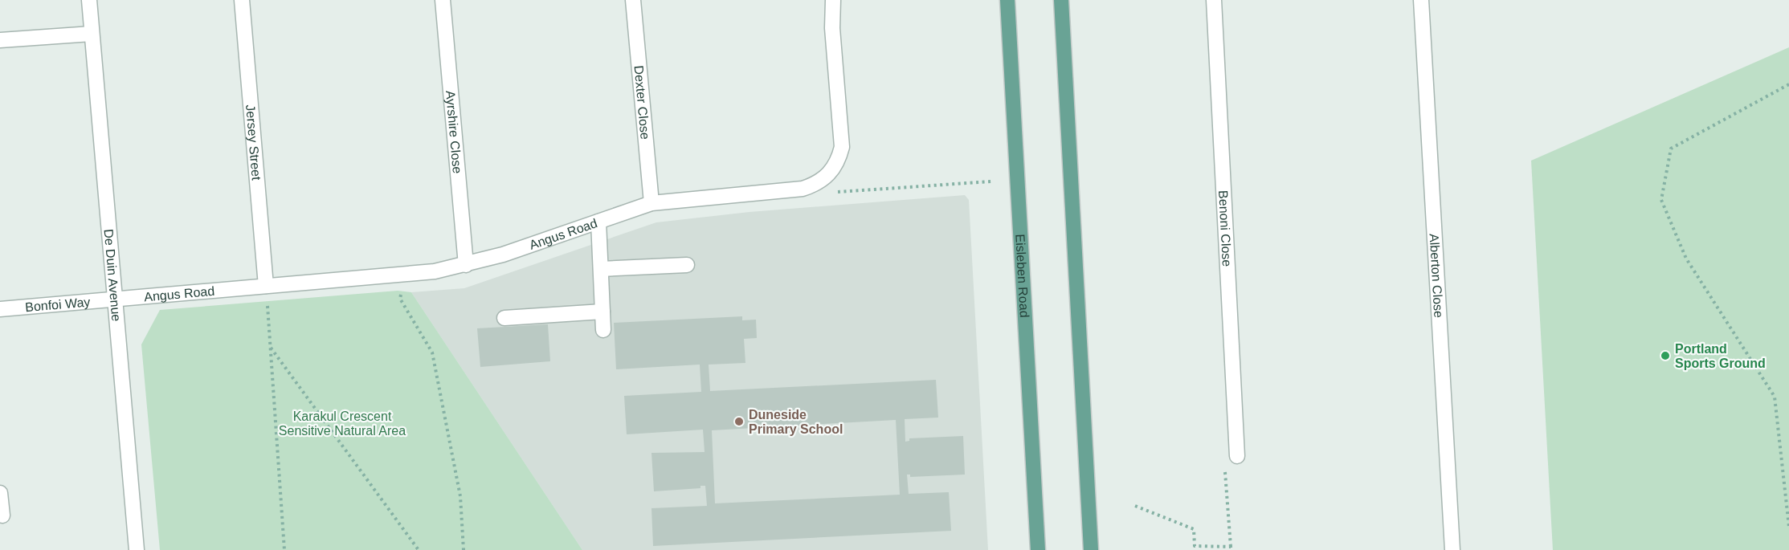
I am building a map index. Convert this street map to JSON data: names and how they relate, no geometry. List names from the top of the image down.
{
  "streets": {
    "main road": ["Eisleben Road"],
    "street": [
      "Dexter Close",
      "Ayrshire Close",
      "Jersey Street",
      "Benoni Close",
      "Angus Road",
      "Alberton Close",
      "De Duin Avenue",
      "Bonfoi Way"
    ]
  },
  "crossings": [
    ["Dexter Close", "Angus Road"],
    ["Ayrshire Close", "Angus Road"],
    ["Jersey Street", "Angus Road"],
    ["Angus Road", "De Duin Avenue"],
    ["Angus Road", "Bonfoi Way"],
    ["De Duin Avenue", "Bonfoi Way"]
  ],
  "parks": ["Karakul Crescent Sensitive Natural Area"],
  "places": ["Portland Sports Ground", "Duneside Primary School"]
}
